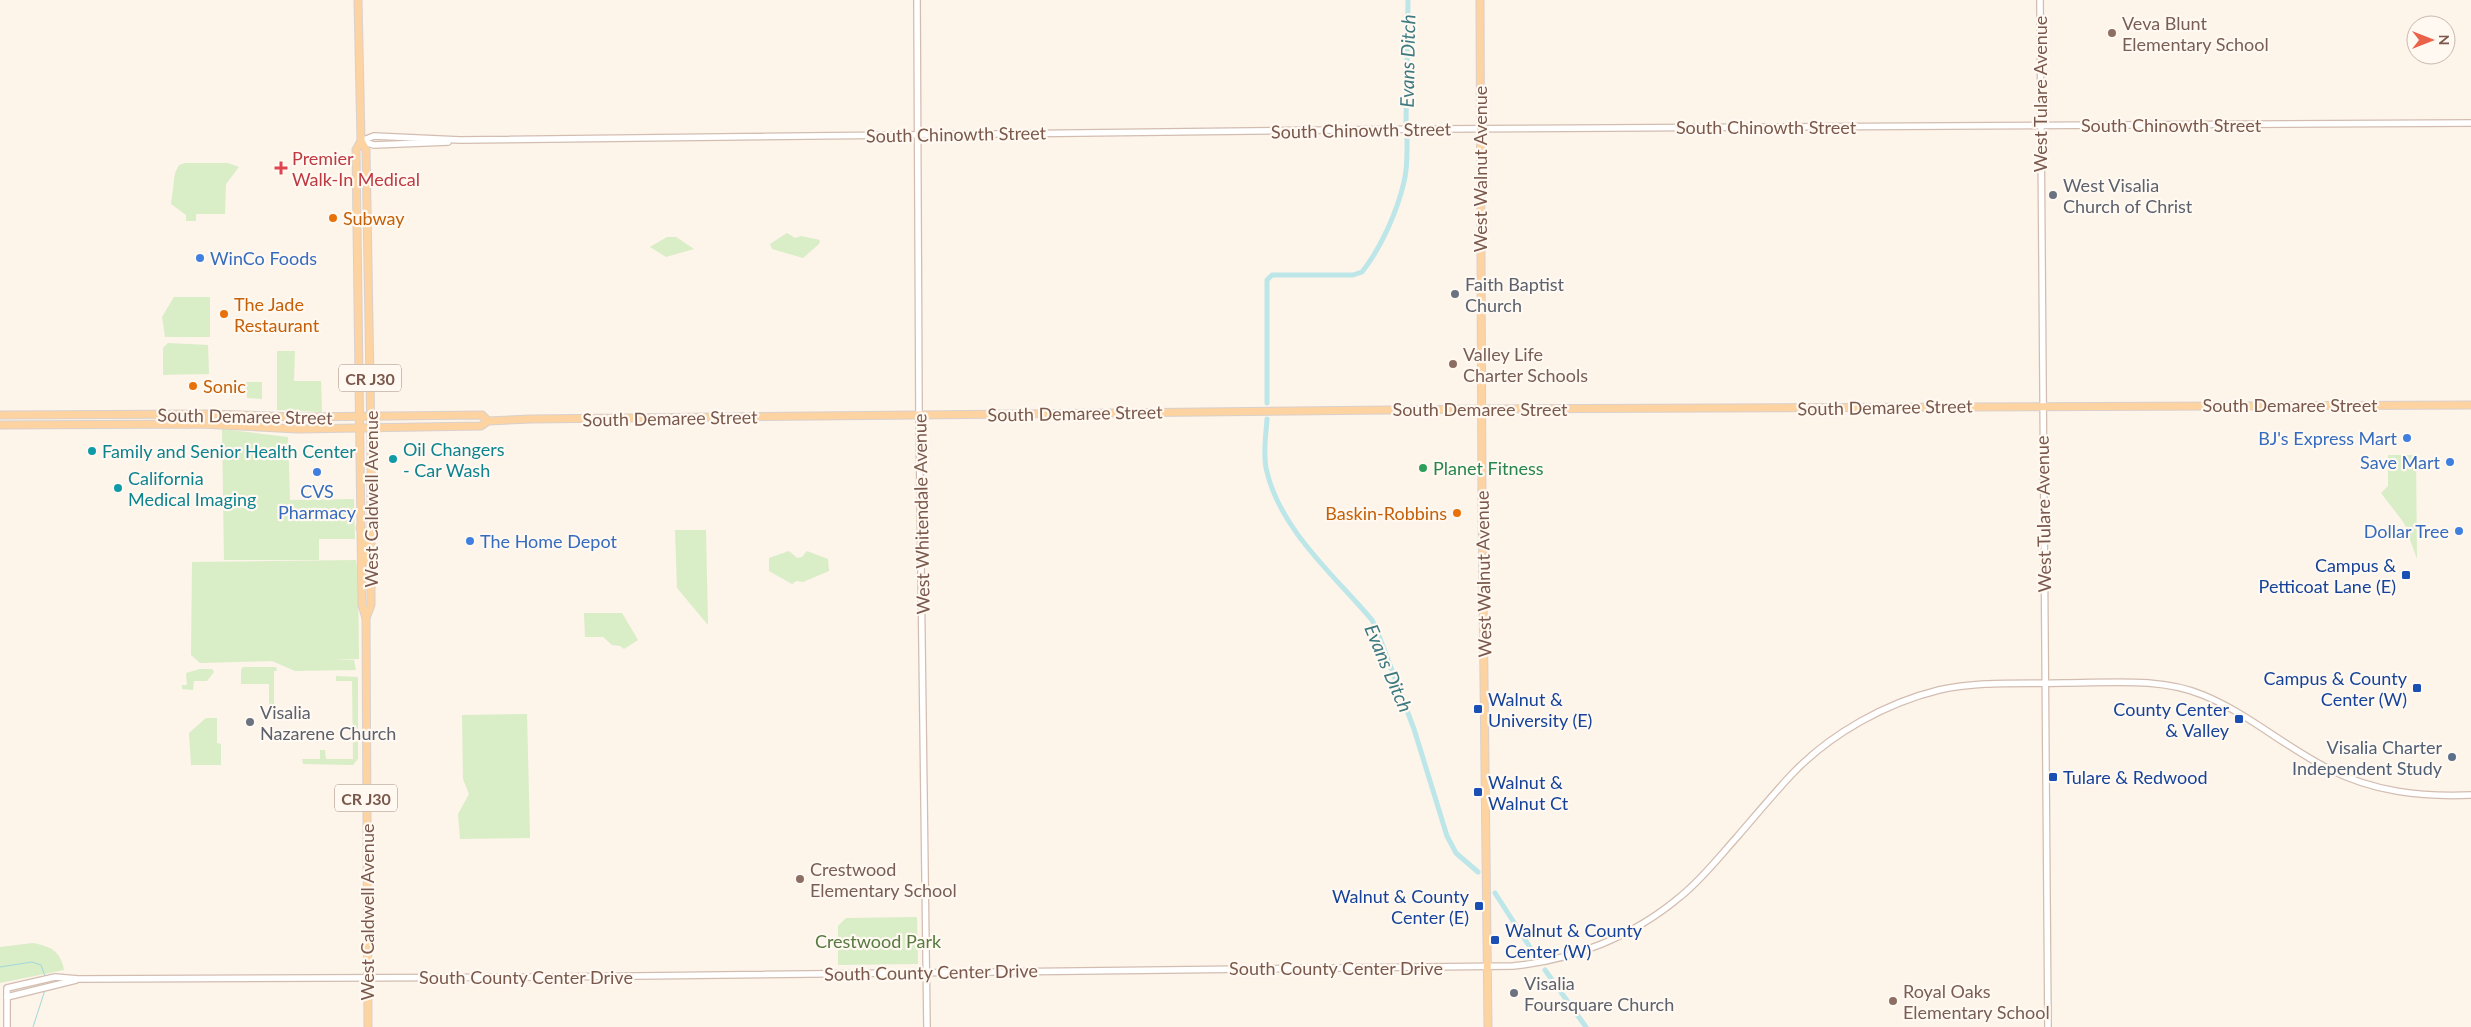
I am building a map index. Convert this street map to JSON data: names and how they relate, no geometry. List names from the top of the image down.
{
  "streets": {
    "main road": [
      "West Walnut Avenue",
      "CR J30",
      "South Demaree Street",
      "West Caldwell Avenue"
    ],
    "street": [
      "West Tulare Avenue",
      "South Chinowth Street",
      "West Whitendale Avenue",
      "South County Center Drive"
    ]
  },
  "crossings": [
    ["West Tulare Avenue", "South Chinowth Street"],
    ["West Tulare Avenue", "South Demaree Street"],
    ["West Tulare Avenue", "South County Center Drive"],
    ["South Chinowth Street", "West Walnut Avenue"],
    ["South Chinowth Street", "West Caldwell Avenue"],
    ["South Chinowth Street", "West Whitendale Avenue"],
    ["West Walnut Avenue", "South Demaree Street"],
    ["West Walnut Avenue", "South County Center Drive"],
    ["South Demaree Street", "West Caldwell Avenue"],
    ["South Demaree Street", "West Whitendale Avenue"],
    ["West Caldwell Avenue", "South County Center Drive"],
    ["West Whitendale Avenue", "South County Center Drive"]
  ],
  "water": ["Evans Ditch"],
  "parks": ["Crestwood Park"],
  "places": {
    "other": [
      "Veva Blunt Elementary School",
      "West Visalia Church of Christ",
      "Subway",
      "WinCo Foods",
      "Faith Baptist Church",
      "The Jade Restaurant",
      "Valley Life Charter Schools",
      "Sonic",
      "BJ's Express Mart",
      "Family and Senior Health Center",
      "Oil Changers - Car Wash",
      "Save Mart",
      "Planet Fitness",
      "CVS Pharmacy",
      "California Medical Imaging",
      "Baskin-Robbins",
      "Dollar Tree",
      "The Home Depot",
      "Visalia Nazarene Church",
      "Visalia Charter Independent Study",
      "Crestwood Elementary School",
      "Visalia Foursquare Church",
      "Royal Oaks Elementary School"
    ],
    "health": ["Premier Walk-In Medical"],
    "transit": [
      "Campus & Petticoat Lane (E)",
      "Campus & County Center (W)",
      "Walnut & University (E)",
      "County Center & Valley",
      "Tulare & Redwood",
      "Walnut & Walnut Ct",
      "Walnut & County Center (E)",
      "Walnut & County Center (W)"
    ]
  },
  "north": "right"
}
